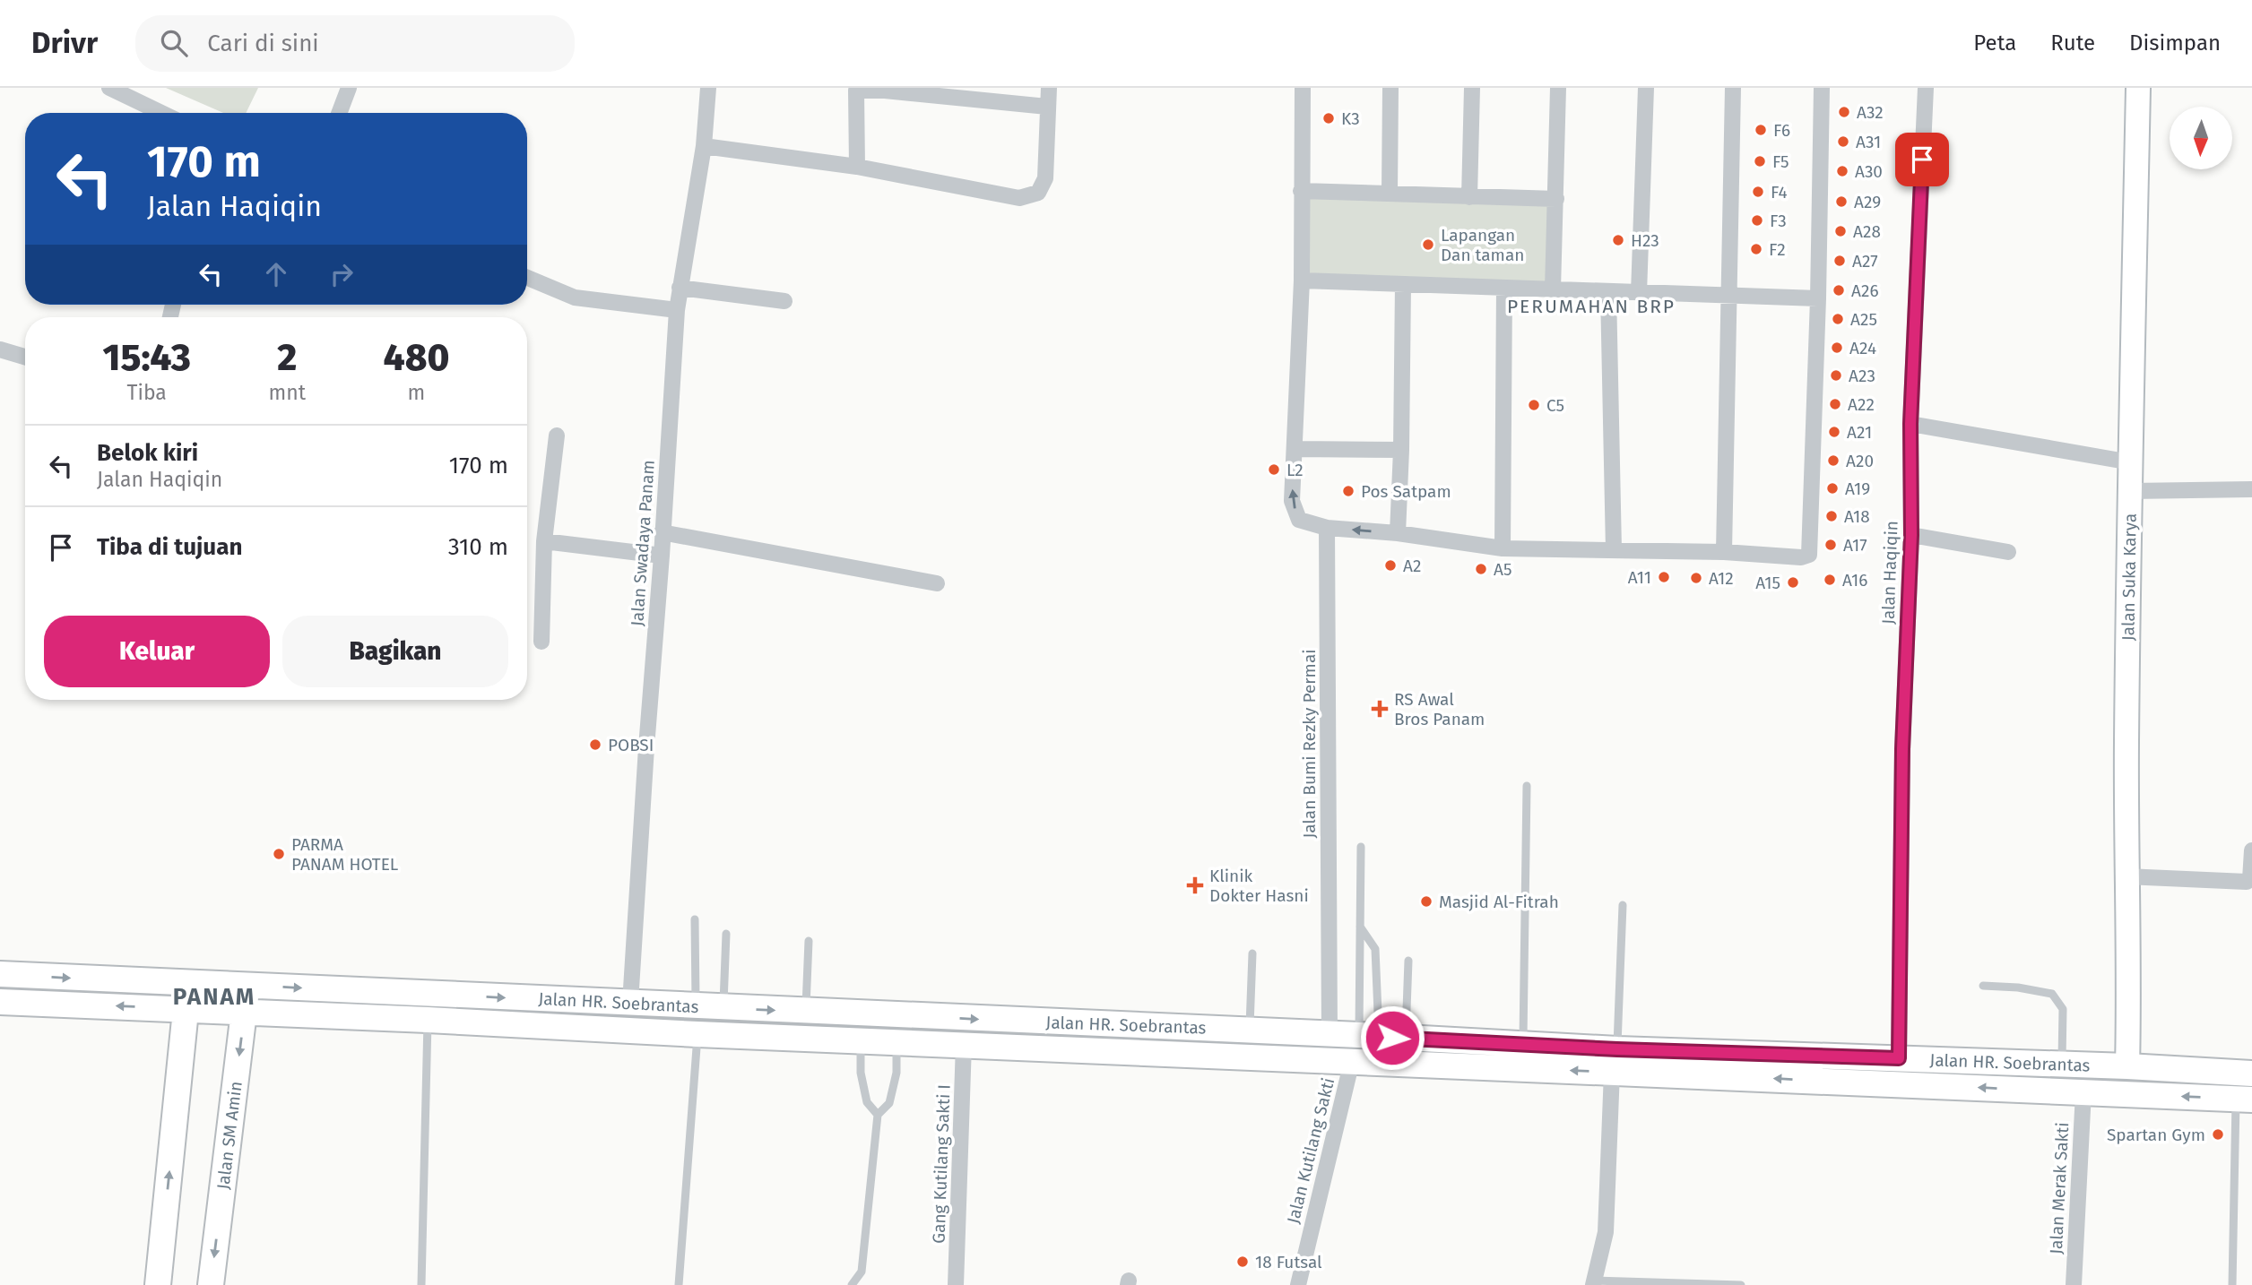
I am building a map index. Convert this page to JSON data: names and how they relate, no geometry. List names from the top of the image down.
{
  "streets": {
    "main road": ["Jalan Suka Karya", "Jalan HR. Soebrantas", "Jalan SM Amin"],
    "street": [
      "Jalan Swadaya Panam",
      "Jalan Haqiqin",
      "Jalan Bumi Rezky Permai",
      "Jalan Kutilang Sakti",
      "Gang Kutilang Sakti I",
      "Jalan Merak Sakti"
    ]
  },
  "crossings": [
    ["Jalan Swadaya Panam", "Jalan HR. Soebrantas"],
    ["Jalan Haqiqin", "Jalan HR. Soebrantas"],
    ["Jalan Suka Karya", "Jalan HR. Soebrantas"],
    ["Jalan Bumi Rezky Permai", "Jalan HR. Soebrantas"],
    ["Jalan HR. Soebrantas", "Jalan SM Amin"],
    ["Jalan HR. Soebrantas", "Jalan Kutilang Sakti"],
    ["Jalan HR. Soebrantas", "Gang Kutilang Sakti I"],
    ["Jalan HR. Soebrantas", "Jalan Merak Sakti"]
  ],
  "districts": ["PERUMAHAN BRP", "PANAM"],
  "places": {
    "other": [
      "A32",
      "K3",
      "F6",
      "A31",
      "F5",
      "A30",
      "F4",
      "A29",
      "F3",
      "A28",
      "H23",
      "Lapangan Dan taman",
      "F2",
      "A27",
      "A26",
      "A25",
      "A24",
      "A23",
      "A22",
      "C5",
      "A21",
      "A20",
      "L2",
      "A19",
      "Pos Satpam",
      "A18",
      "A17",
      "A2",
      "A5",
      "A11",
      "A12",
      "A16",
      "A15",
      "POBSI",
      "PARMA PANAM HOTEL",
      "Masjid Al-Fitrah",
      "Spartan Gym",
      "18 Futsal"
    ],
    "health": ["RS Awal Bros Panam", "Klinik Dokter Hasni"]
  },
  "north": "bottom",
  "page": {
    "header": "Drivr",
    "search": "Cari di sini",
    "nav": ["Peta", "Rute", "Disimpan"],
    "turn": ["170 m", "Jalan Haqiqin"],
    "eta": [
      "15:43",
      "Tiba",
      "2",
      "mnt",
      "480",
      "m"
    ],
    "list": [
      {
        "name": "Belok kiri",
        "note": "Jalan Haqiqin",
        "value": "170 m"
      },
      {
        "name": "Tiba di tujuan",
        "value": "310 m"
      }
    ],
    "buttons": ["Keluar", "Bagikan"]
  }
}
